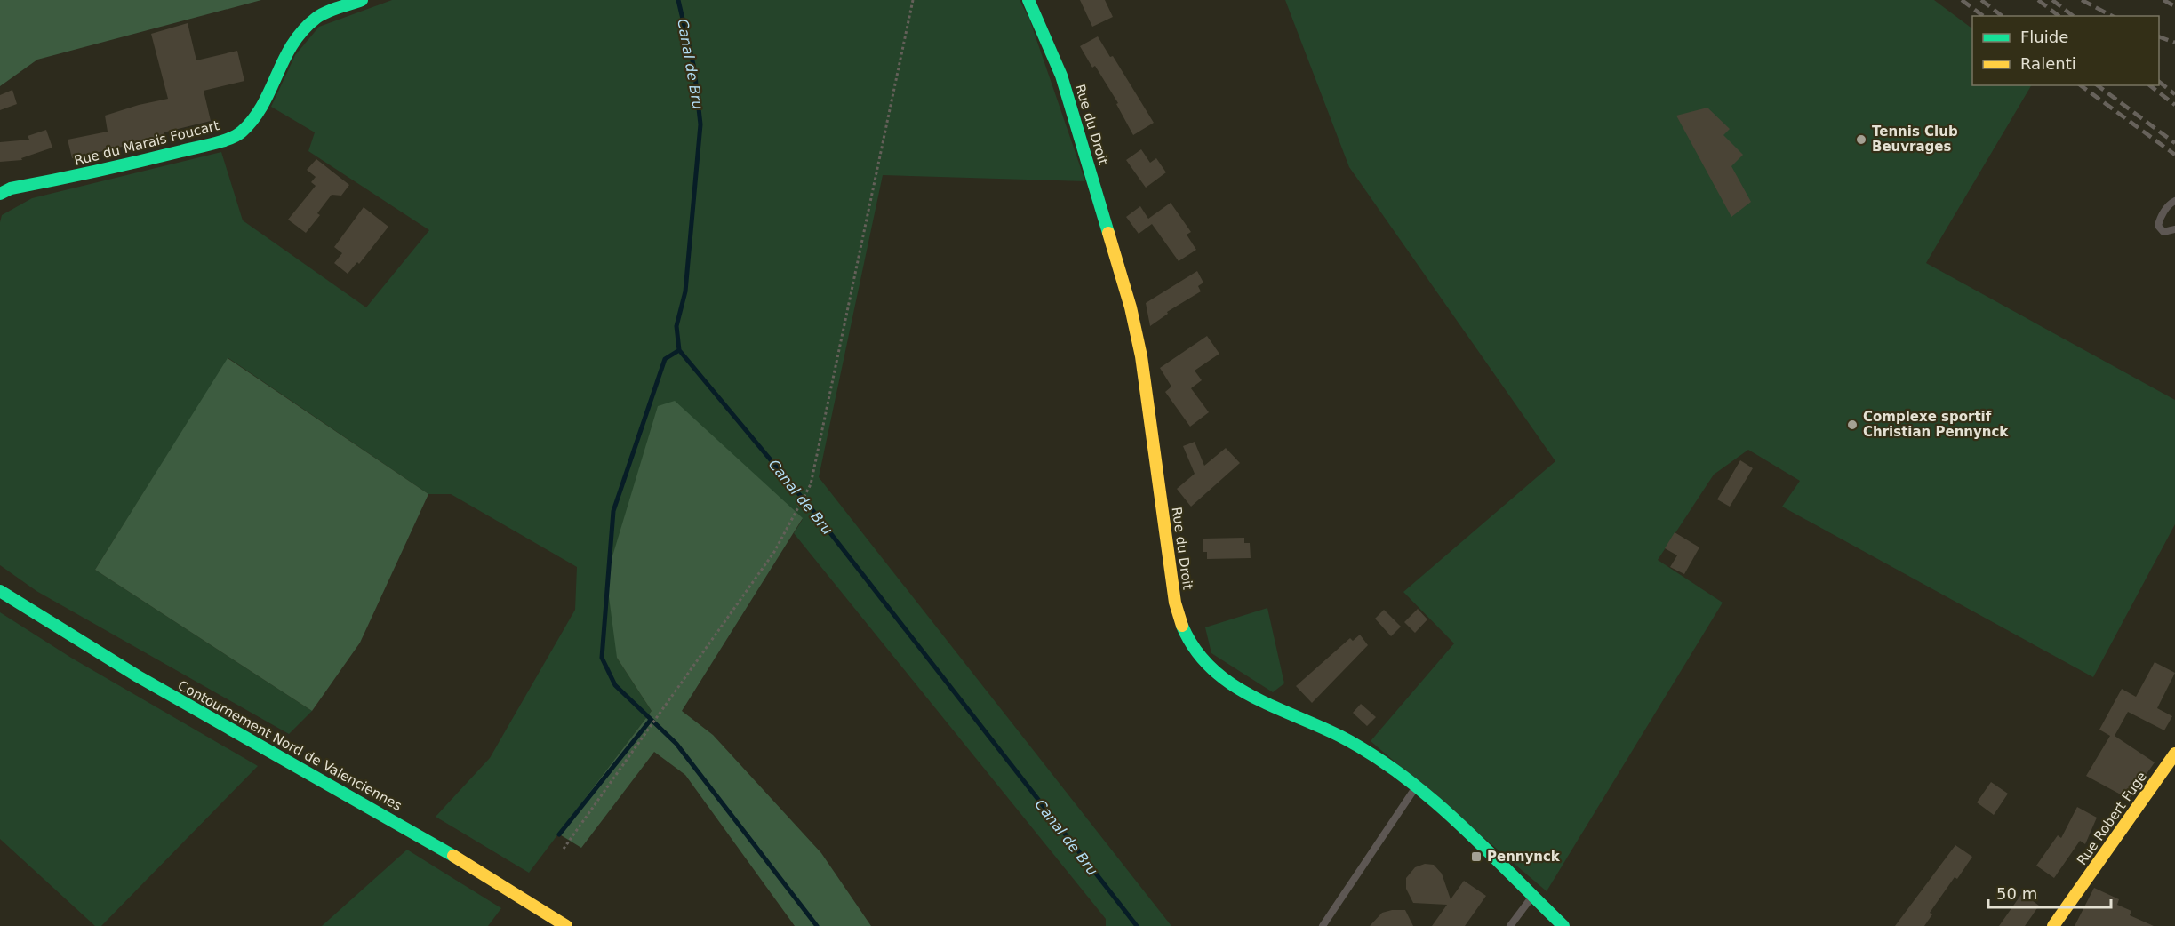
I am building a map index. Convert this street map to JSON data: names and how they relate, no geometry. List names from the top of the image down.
{
  "streets": {
    "street": [
      "Rue du Droit",
      "Rue du Marais Foucart",
      "Contournement Nord de Valenciennes",
      "Rue Robert Fuge"
    ]
  },
  "water": ["Canal de Bru"],
  "places": {
    "other": ["Tennis Club Beuvrages", "Complexe sportif Christian Pennynck"],
    "transit": ["Pennynck"]
  },
  "legend": ["Fluide", "Ralenti"],
  "scale_bar": "50 m"
}
